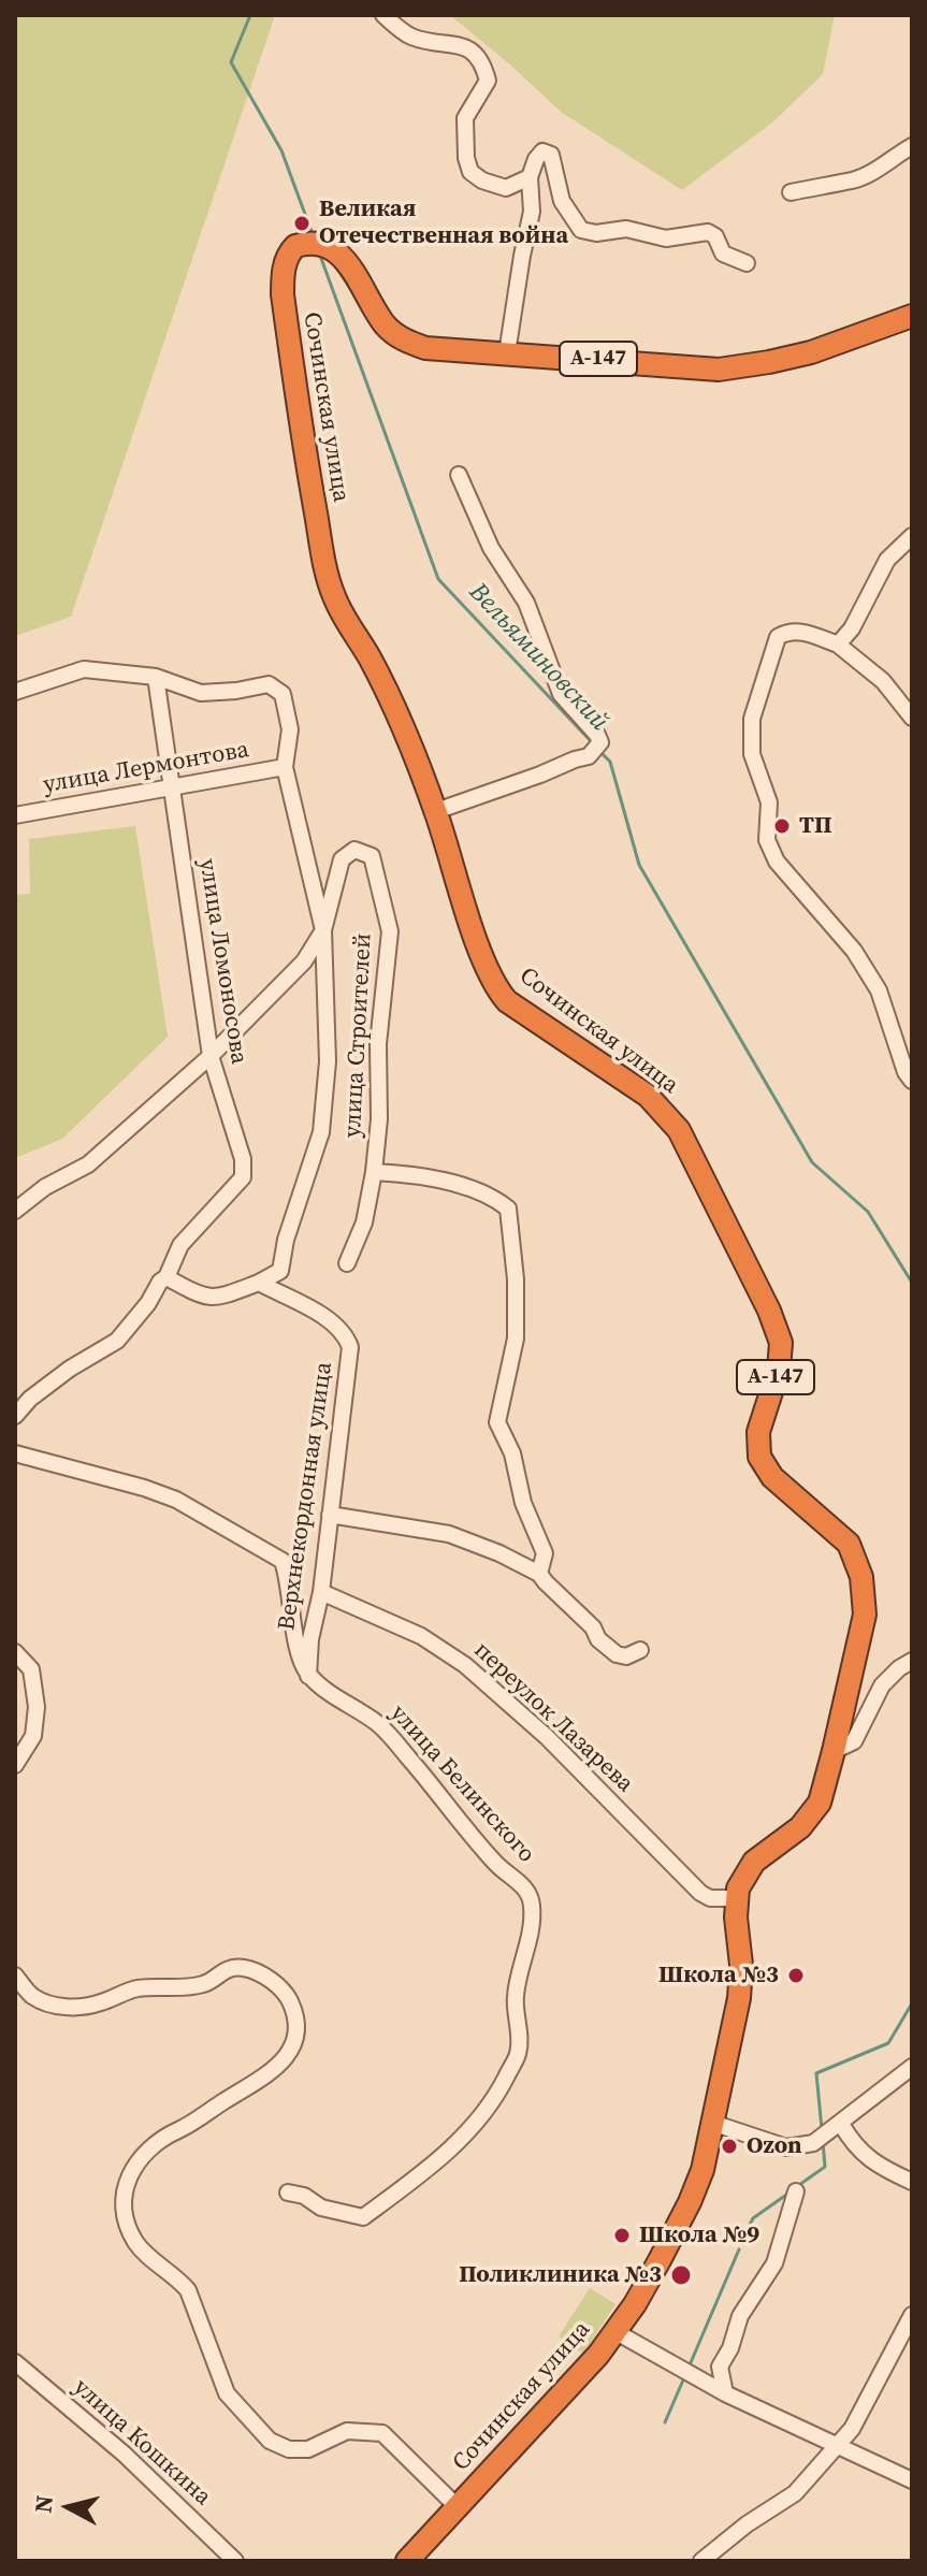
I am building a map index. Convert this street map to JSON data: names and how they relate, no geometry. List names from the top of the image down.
{
  "streets": {
    "highway": ["А-147", "Сочинская улица"],
    "street": [
      "улица Лермонтова",
      "улица Ломоносова",
      "улица Строителей",
      "Верхнекордонная улица",
      "переулок Лазарева",
      "улица Белинского",
      "улица Кошкина"
    ]
  },
  "crossings": [
    ["Сочинская улица", "переулок Лазарева"],
    ["улица Лермонтова", "улица Ломоносова"],
    ["Верхнекордонная улица", "переулок Лазарева"],
    ["Верхнекордонная улица", "улица Белинского"]
  ],
  "water": ["Вельяминовский"],
  "places": [
    "Великая Отечественная война",
    "ТП",
    "Школа №3",
    "Ozon",
    "Школа №9",
    "Поликлиника №3"
  ],
  "north": "left"
}
